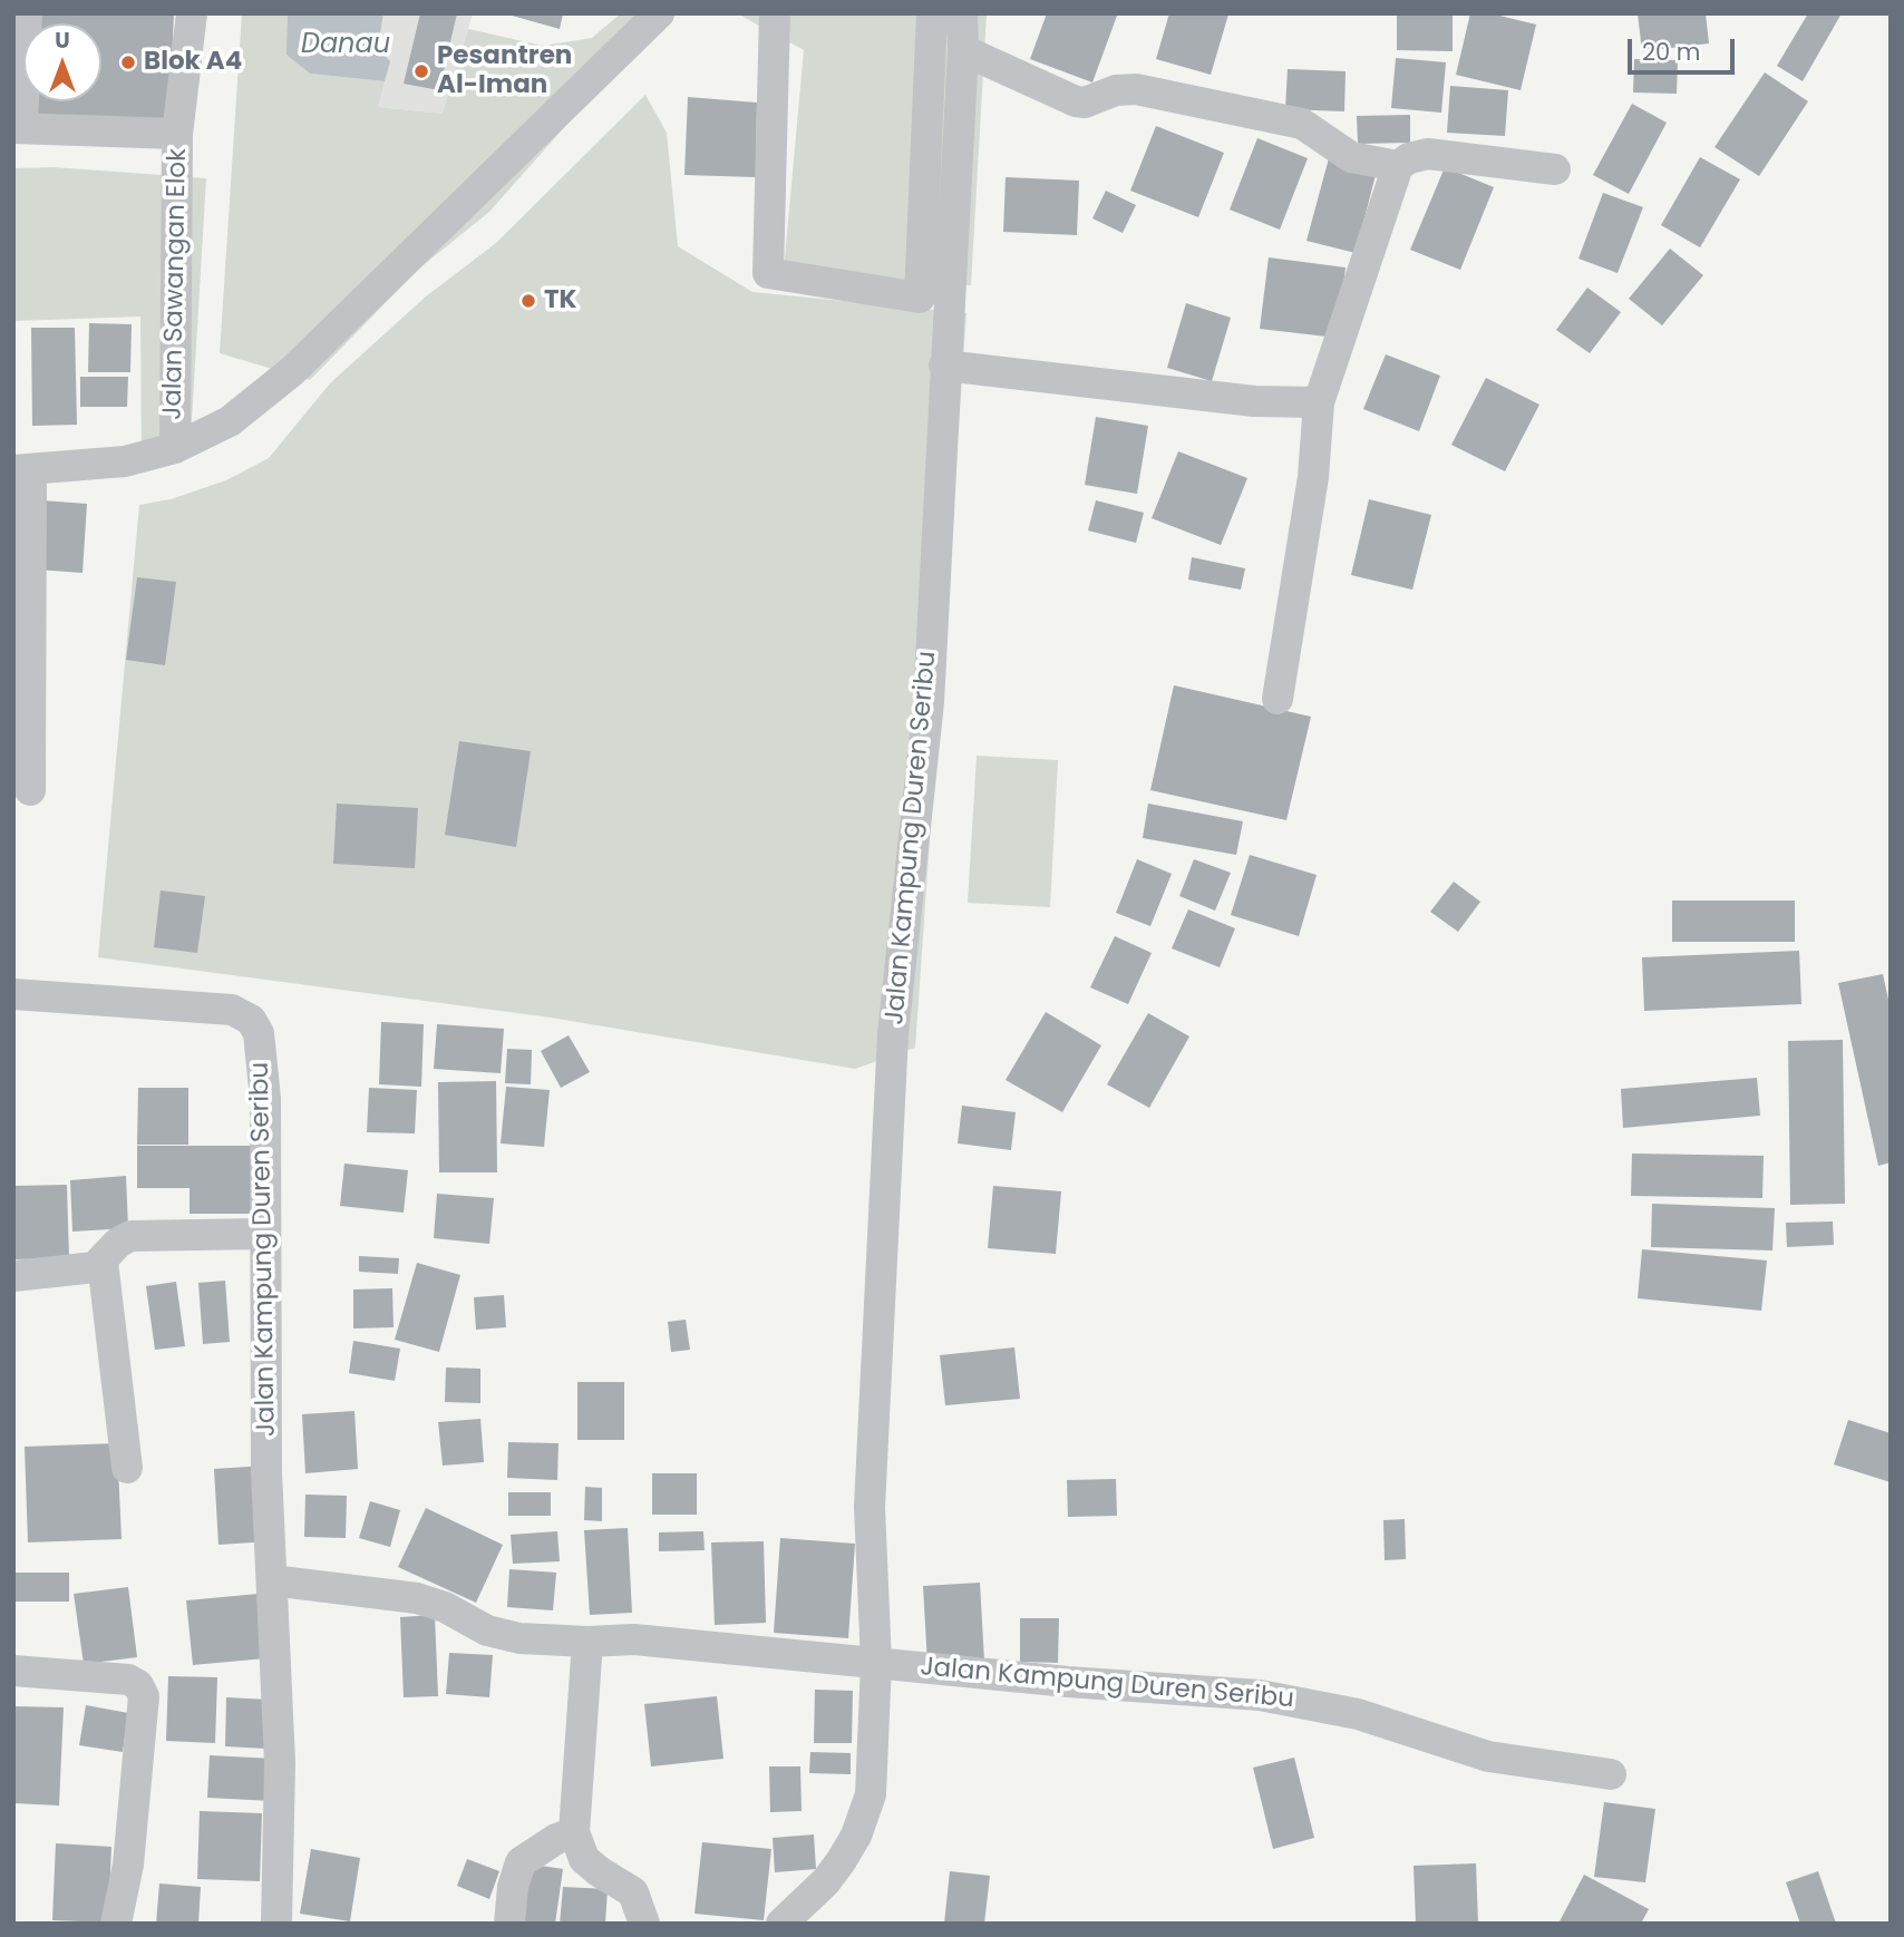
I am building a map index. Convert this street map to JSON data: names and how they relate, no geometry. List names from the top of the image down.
{
  "streets": {
    "street": ["Jalan Sawangan Elok", "Jalan Kampung Duren Seribu"]
  },
  "water": ["Danau"],
  "places": ["Blok A4", "Pesantren Al-Iman", "TK"],
  "scale_bar": "20 m",
  "north": "top"
}
